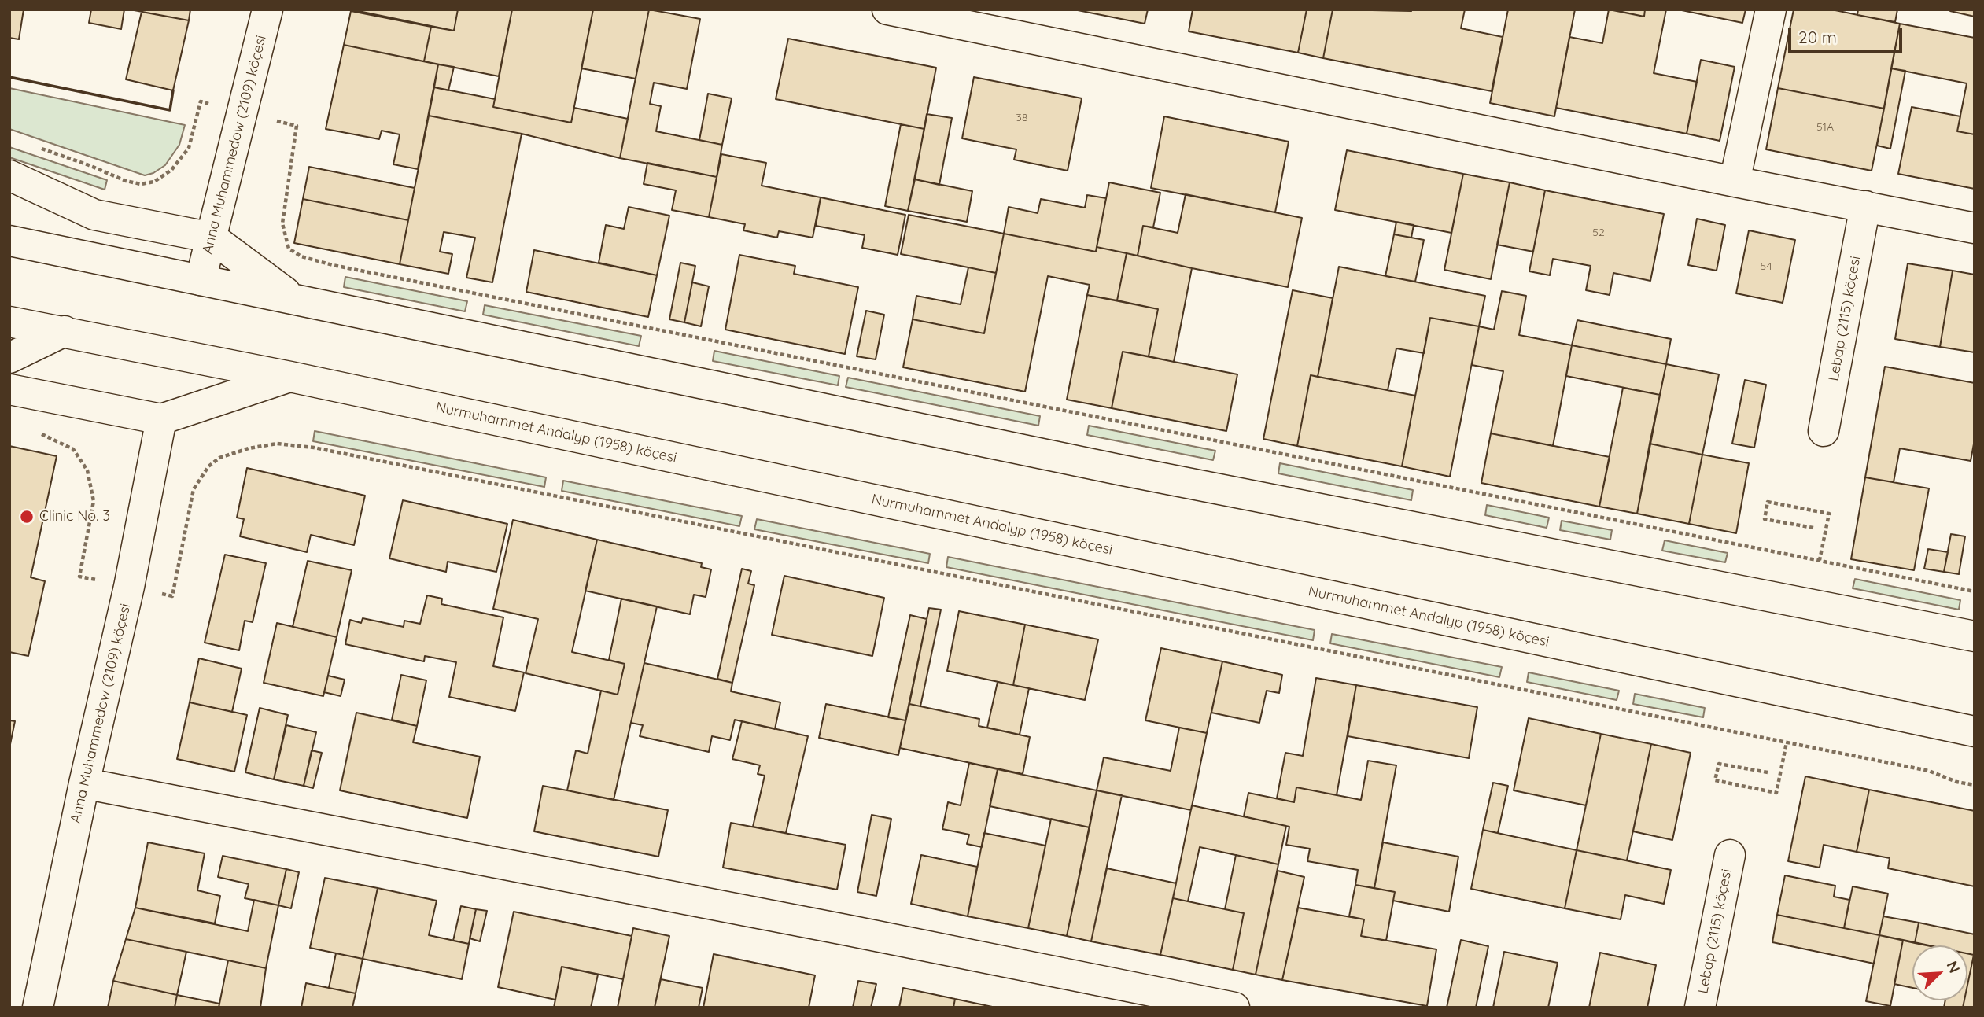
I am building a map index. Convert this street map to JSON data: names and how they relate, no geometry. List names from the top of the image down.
{
  "streets": {
    "main road": ["Anna Muhammedow (2109) köçesi", "Lebap (2115) köçesi", "Nurmuhammet Andalyp (1958) köçesi"]
  },
  "places": ["Clinic No. 3"],
  "house_numbers": [
    "38",
    "51A",
    "52",
    "54"
  ],
  "scale_bar": "20 m",
  "north": "top right"
}
